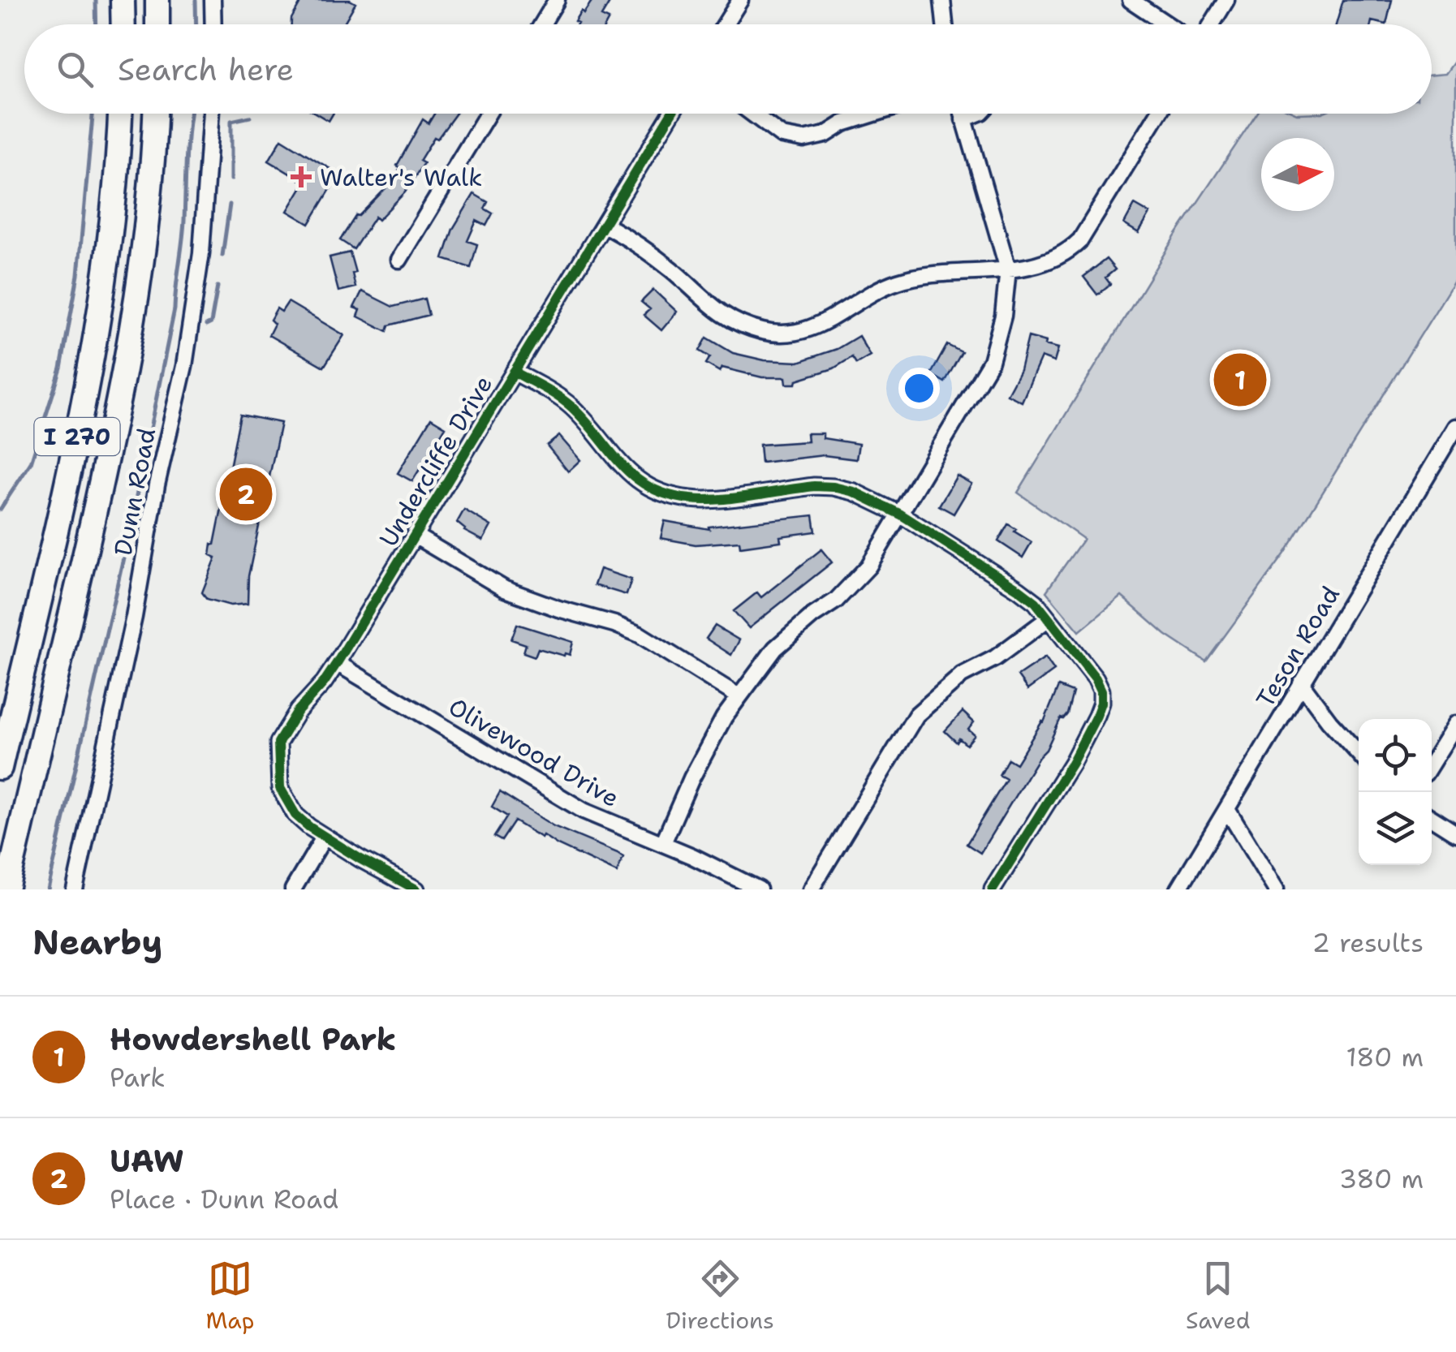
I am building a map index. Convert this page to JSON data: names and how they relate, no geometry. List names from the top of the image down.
{
  "streets": {
    "highway": ["I 270"],
    "street": [
      "Undercliffe Drive",
      "Dunn Road",
      "Teson Road",
      "Olivewood Drive"
    ]
  },
  "crossings": [
    ["Undercliffe Drive", "Olivewood Drive"]
  ],
  "places": {
    "health": ["Walter's Walk"]
  },
  "north": "right",
  "page": {
    "search": "Search here",
    "pins": ["1", "2"],
    "heading": ["Nearby", "2 results"],
    "list": [
      {
        "mark": "1",
        "name": "Howdershell Park",
        "note": "Park",
        "value": "180 m"
      },
      {
        "mark": "2",
        "name": "UAW",
        "note": "Place · Dunn Road",
        "value": "380 m"
      }
    ],
    "nav": ["Map", "Directions", "Saved"]
  }
}
